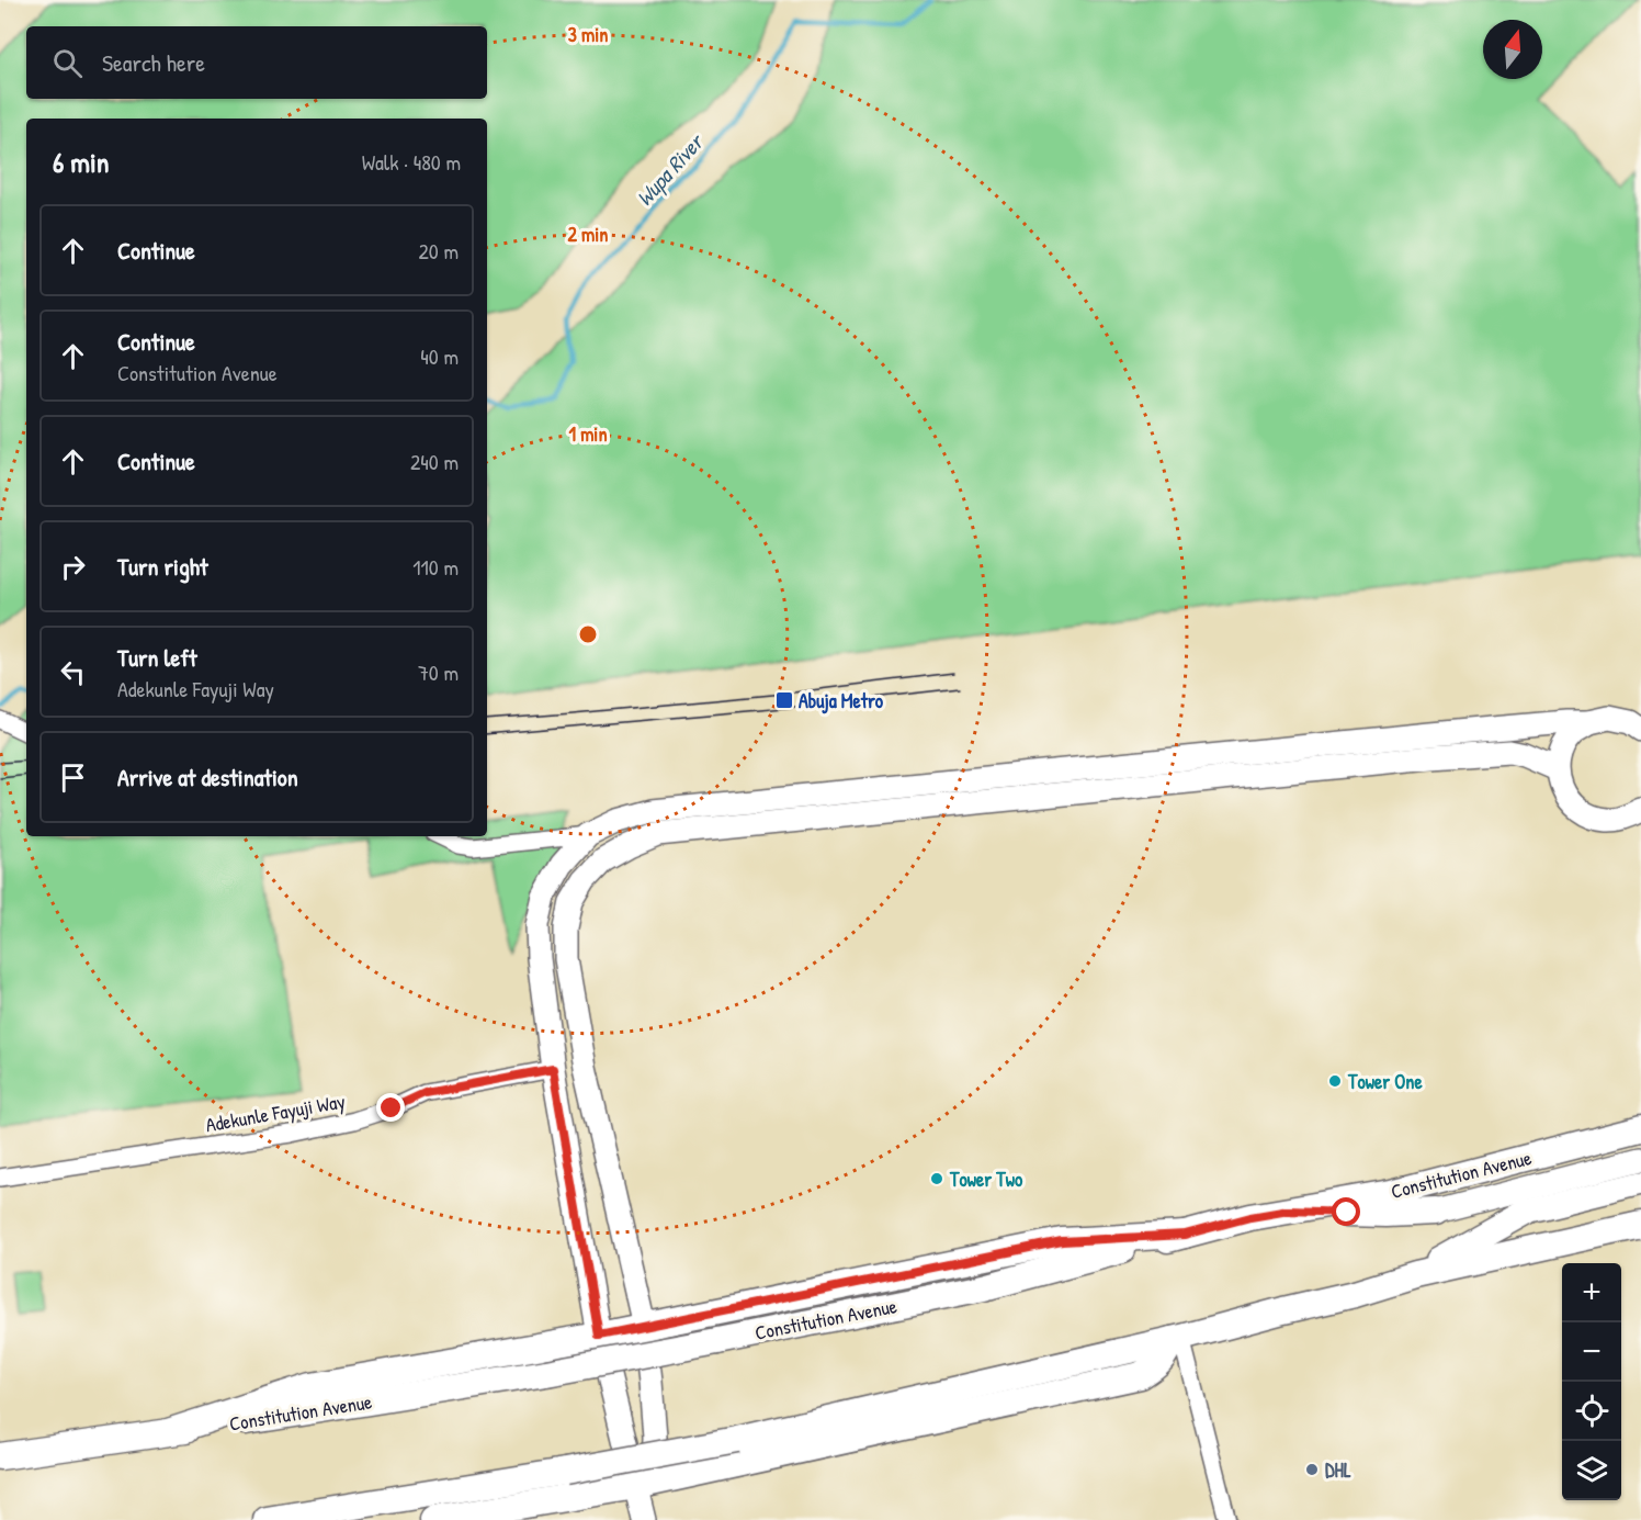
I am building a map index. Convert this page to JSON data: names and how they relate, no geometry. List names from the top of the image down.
{
  "streets": {
    "main road": ["Constitution Avenue"],
    "street": ["Adekunle Fayuji Way"]
  },
  "water": ["Wupa River"],
  "places": {
    "transit": ["Abuja Metro"],
    "other": ["Tower One", "Tower Two", "DHL"]
  },
  "north": "top",
  "page": {
    "search": "Search here",
    "heading": ["6 min", "Walk · 480 m"],
    "list": [
      ["Continue", "20 m"],
      ["Continue", "Constitution Avenue", "40 m"],
      ["Continue", "240 m"],
      ["Turn right", "110 m"],
      ["Turn left", "Adekunle Fayuji Way", "70 m"],
      "Arrive at destination"
    ],
    "map_buttons": ["+", "−"]
  },
  "rings": ["3 min", "2 min", "1 min"]
}
